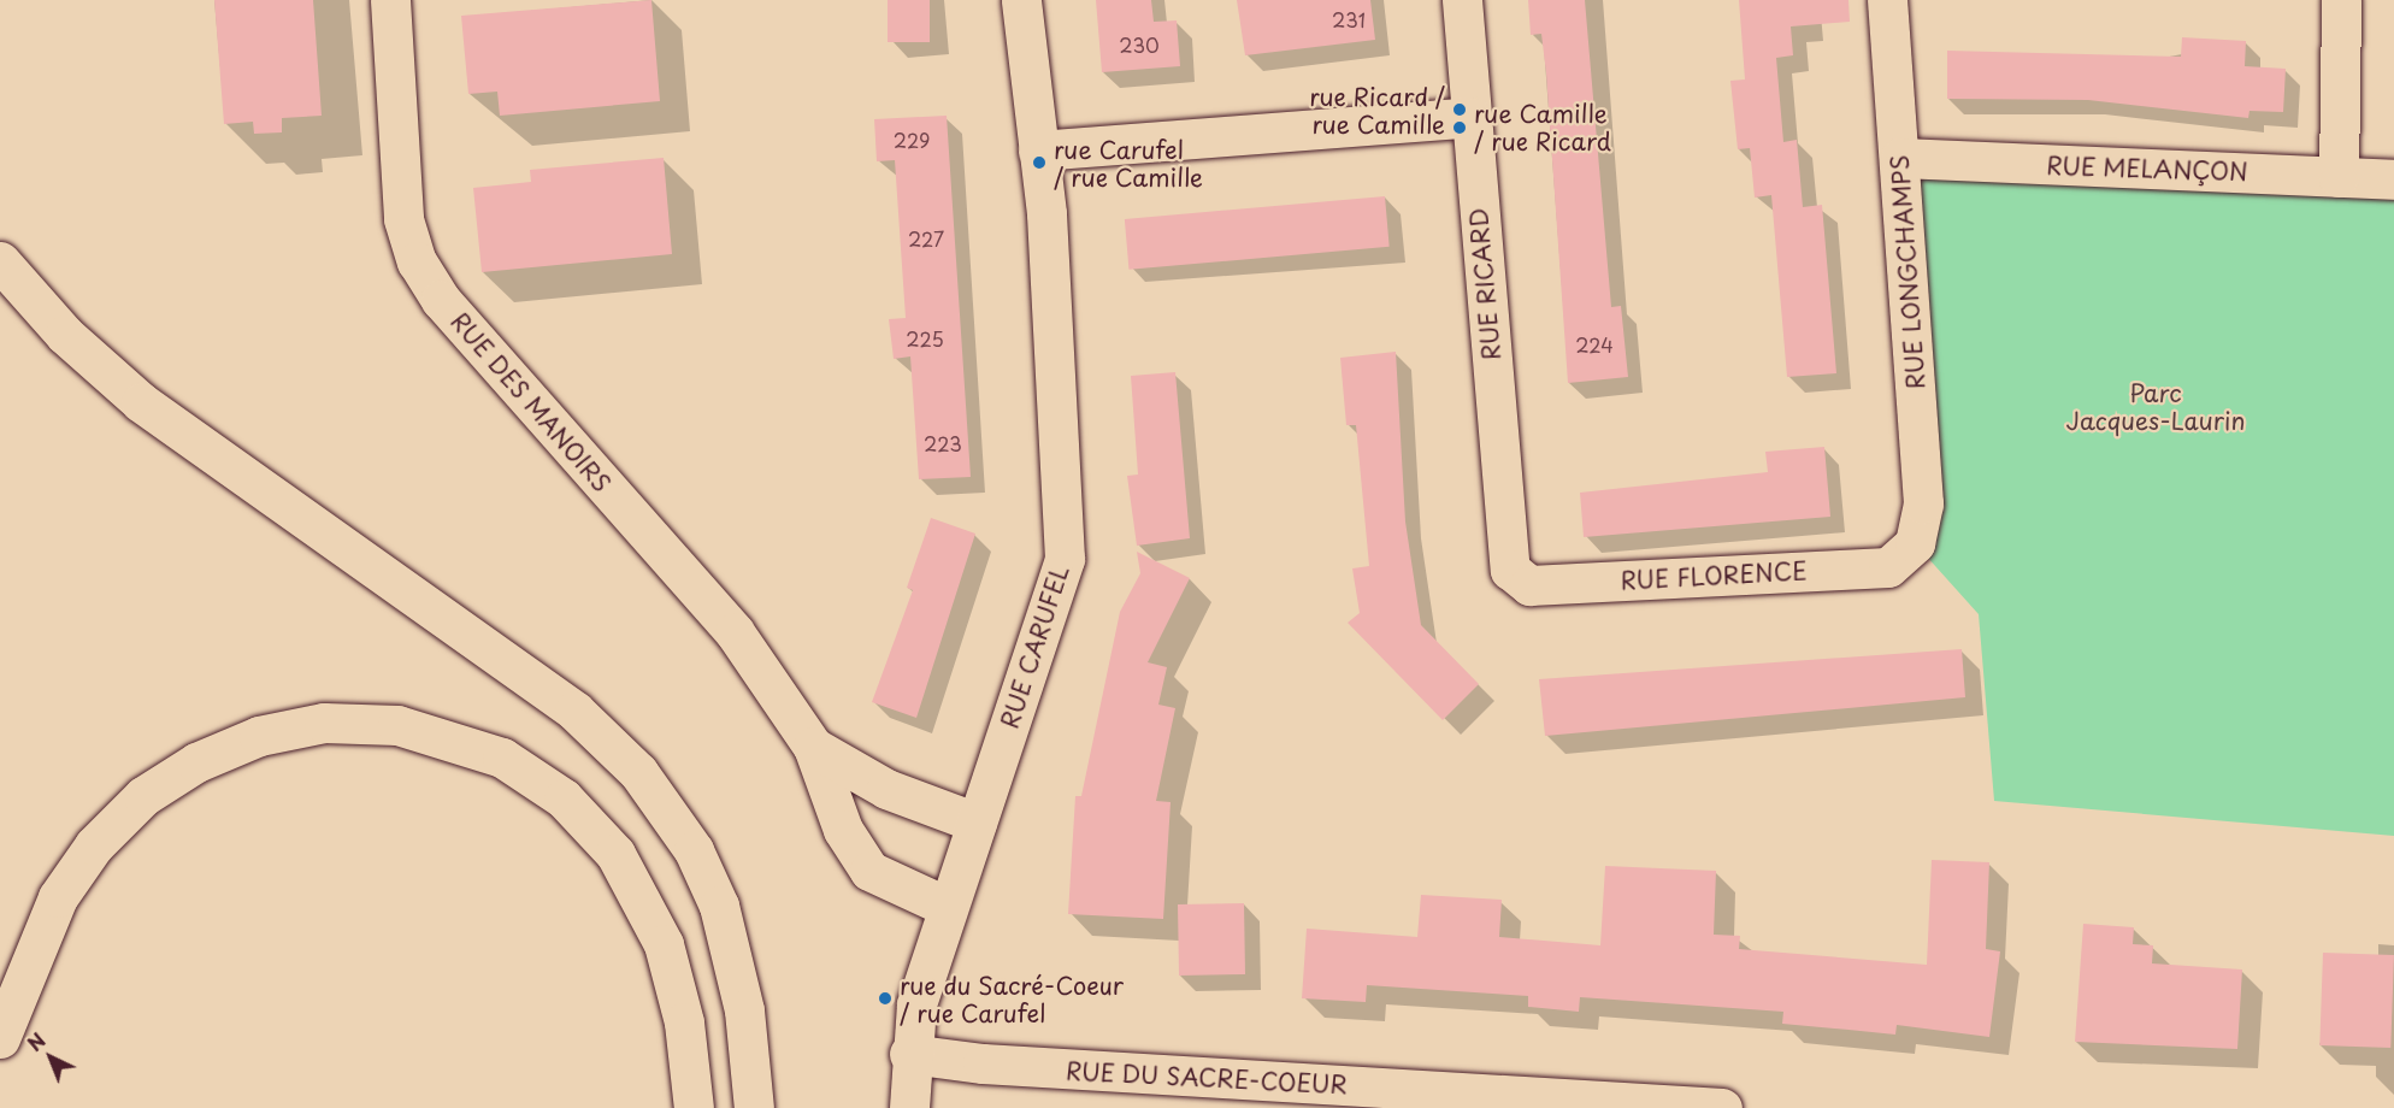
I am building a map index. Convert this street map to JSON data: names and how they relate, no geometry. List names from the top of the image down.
{
  "streets": {
    "main road": [
      "RUE MELANÇON",
      "RUE LONGCHAMPS",
      "RUE RICARD",
      "RUE DES MANOIRS",
      "RUE FLORENCE",
      "RUE CARUFEL",
      "RUE DU SACRE-COEUR"
    ]
  },
  "crossings": [
    ["RUE MELANÇON", "RUE LONGCHAMPS"],
    ["RUE LONGCHAMPS", "RUE FLORENCE"],
    ["RUE RICARD", "RUE FLORENCE"],
    ["RUE DES MANOIRS", "RUE CARUFEL"],
    ["RUE CARUFEL", "RUE DU SACRE-COEUR"]
  ],
  "parks": ["Parc Jacques-Laurin"],
  "places": [
    "rue Ricard / rue Camille",
    "rue Camille / rue Ricard",
    "rue Carufel / rue Camille",
    "rue du Sacré-Coeur / rue Carufel"
  ],
  "house_numbers": [
    "231",
    "230",
    "229",
    "227",
    "225",
    "224",
    "223"
  ],
  "north": "top left"
}
